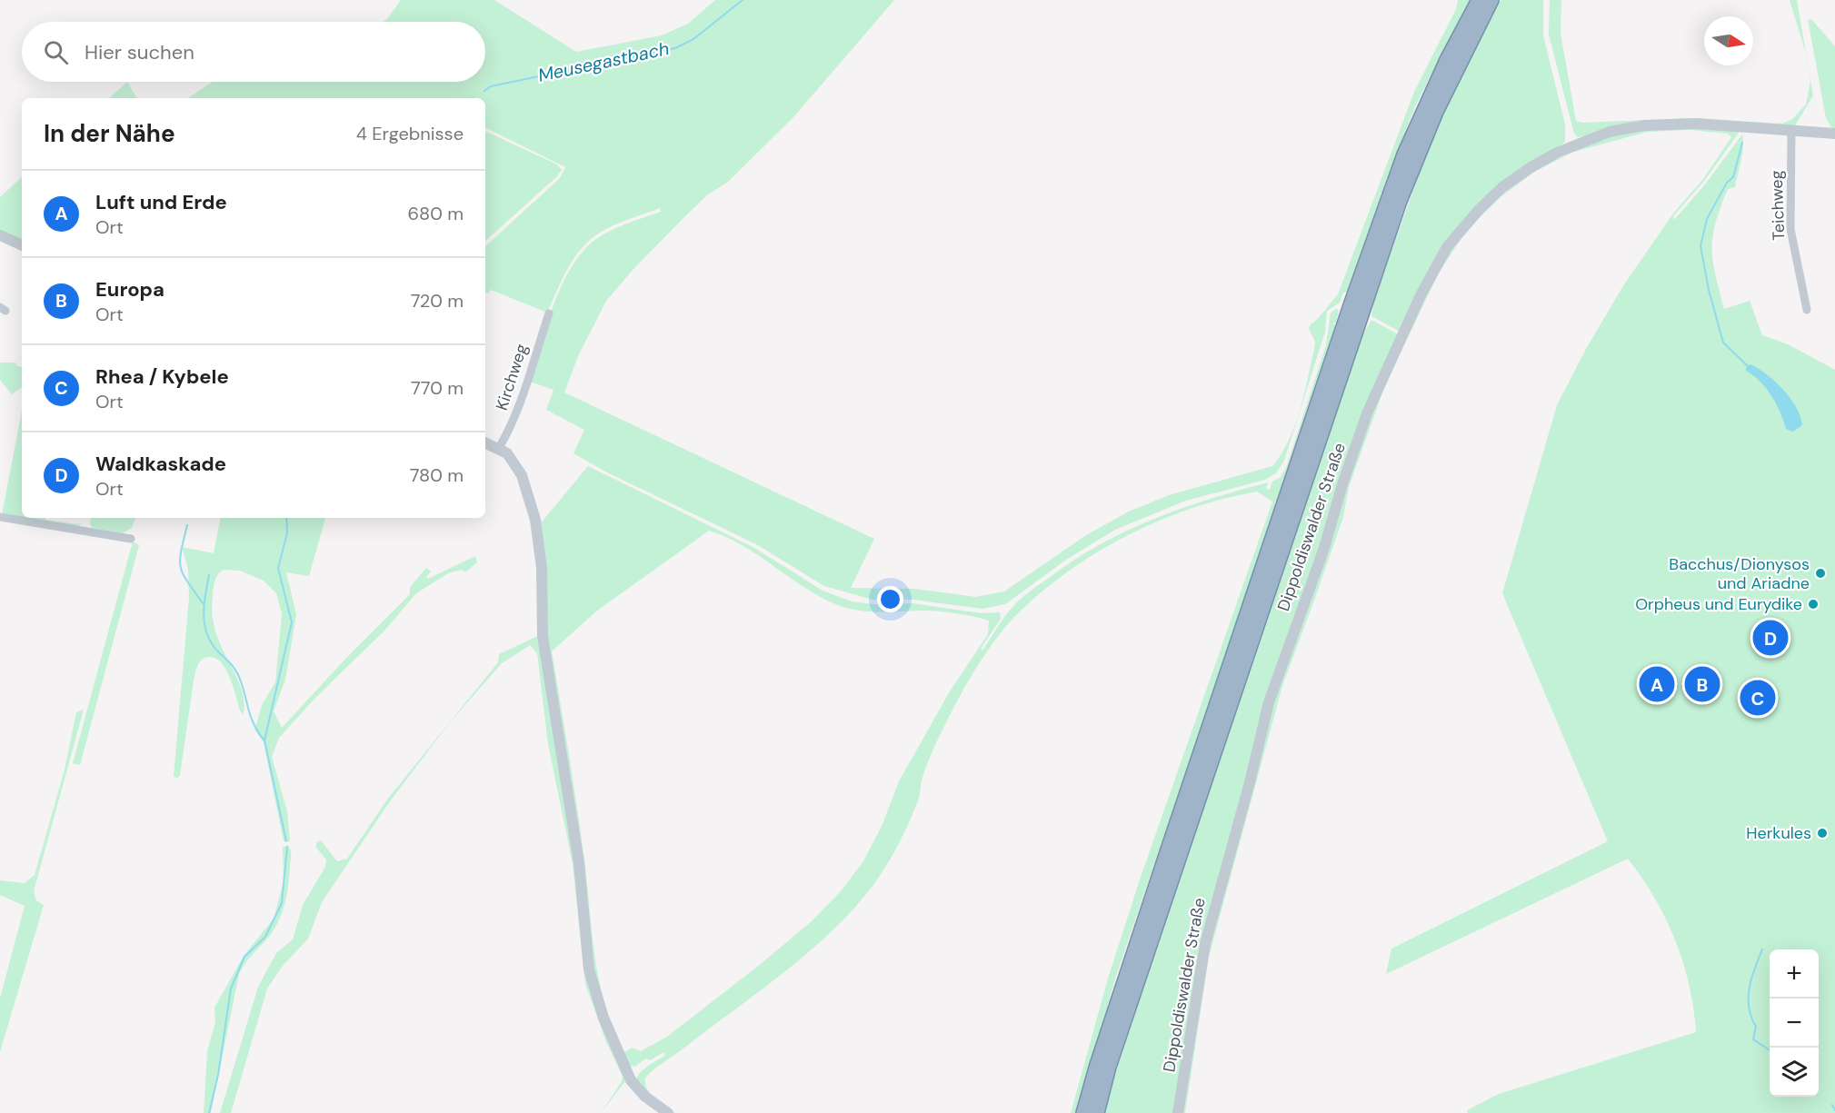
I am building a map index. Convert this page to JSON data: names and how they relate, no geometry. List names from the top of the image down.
{
  "streets": {
    "street": ["Teichweg", "Kirchweg", "Dippoldiswalder Straße"]
  },
  "crossings": [
    ["Teichweg", "Dippoldiswalder Straße"]
  ],
  "water": ["Meusegastbach"],
  "places": ["Bacchus/Dionysos und Ariadne", "Orpheus und Eurydike", "Herkules"],
  "north": "right",
  "page": {
    "search": "Hier suchen",
    "heading": ["In der Nähe", "4 Ergebnisse"],
    "list": [
      {
        "mark": "A",
        "name": "Luft und Erde",
        "note": "Ort",
        "value": "680 m"
      },
      {
        "mark": "B",
        "name": "Europa",
        "note": "Ort",
        "value": "720 m"
      },
      {
        "mark": "C",
        "name": "Rhea / Kybele",
        "note": "Ort",
        "value": "770 m"
      },
      {
        "mark": "D",
        "name": "Waldkaskade",
        "note": "Ort",
        "value": "780 m"
      }
    ],
    "pins": [
      "D",
      "A",
      "B",
      "C"
    ],
    "map_buttons": ["+", "−"]
  }
}
